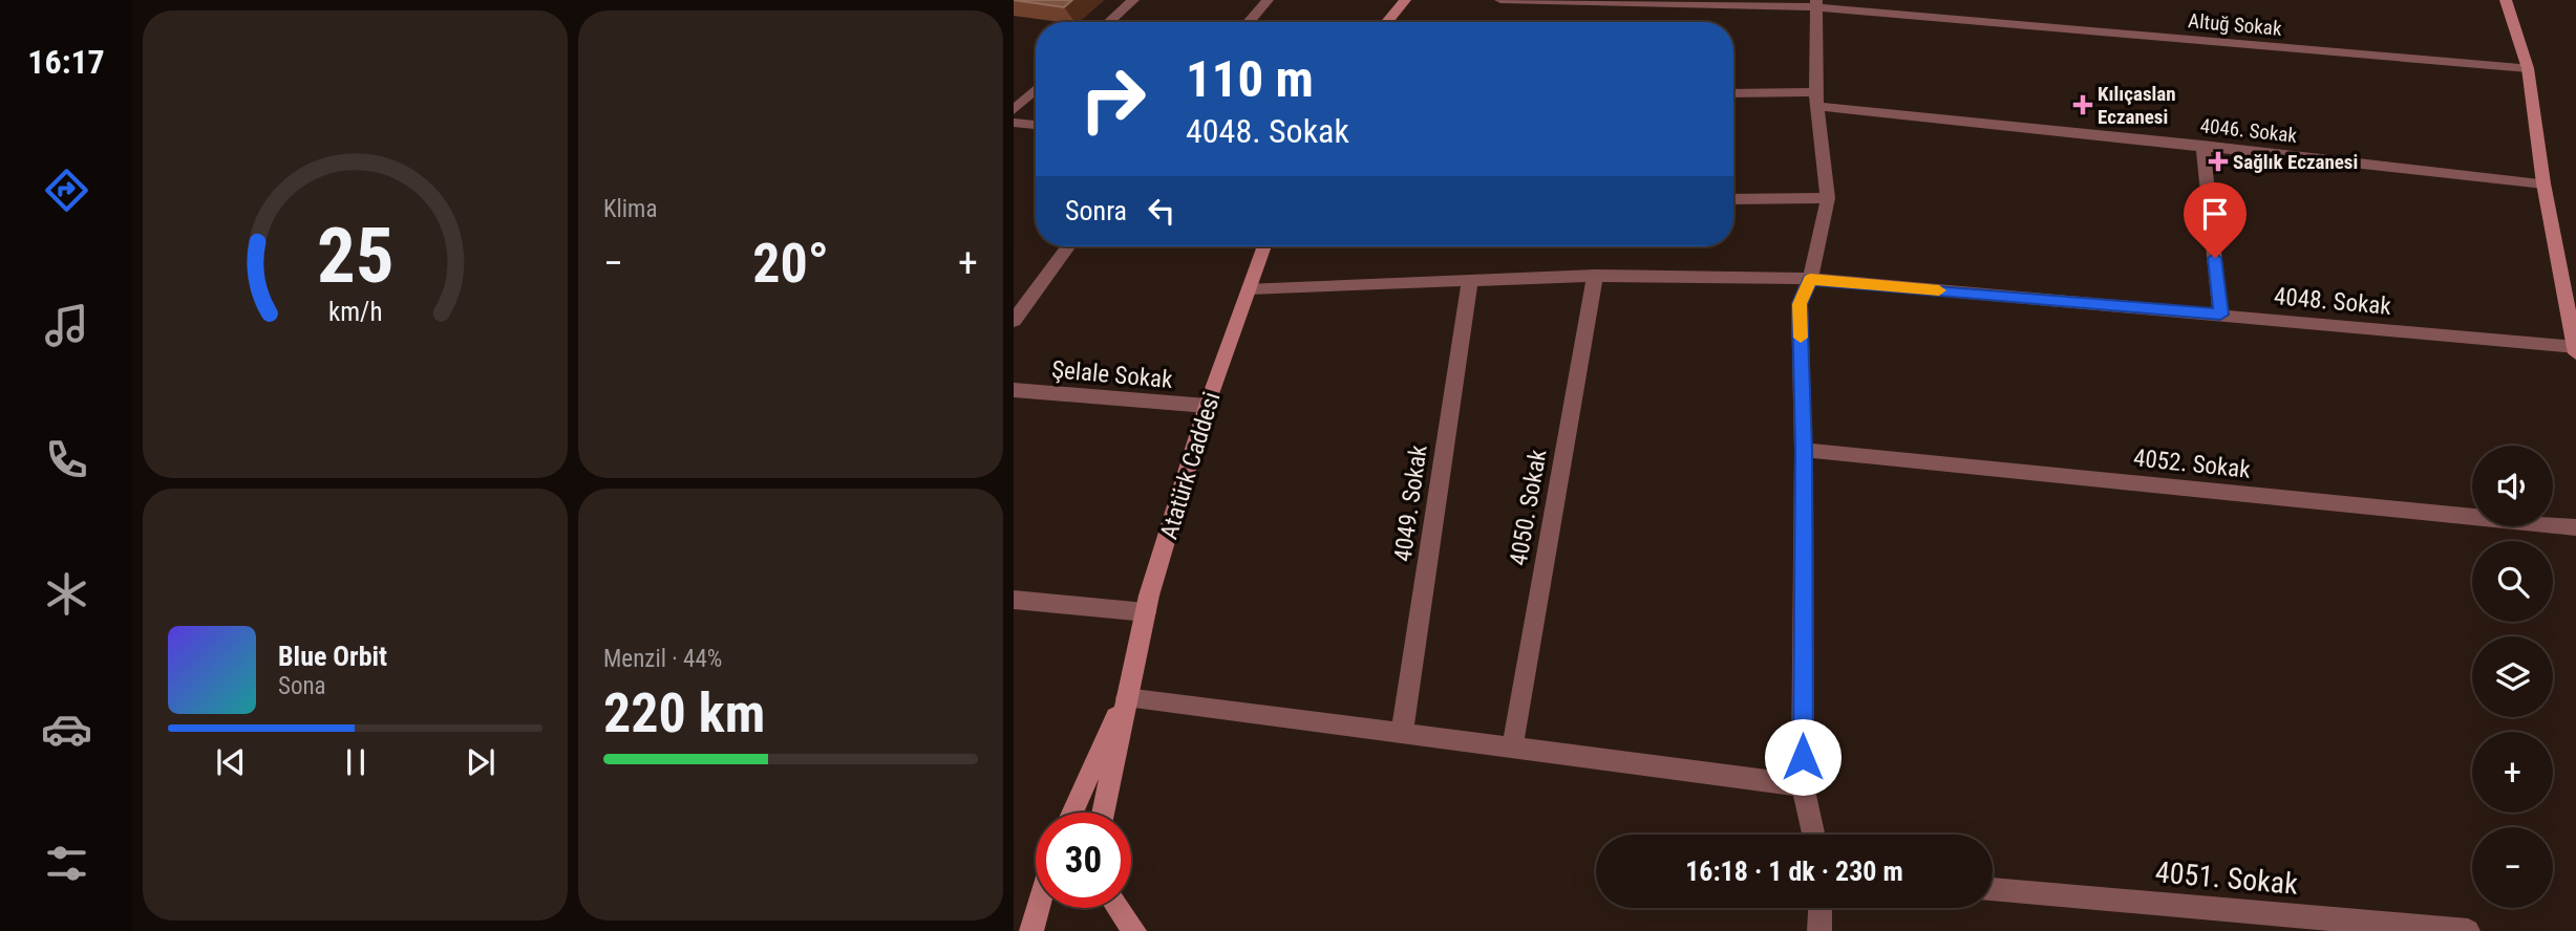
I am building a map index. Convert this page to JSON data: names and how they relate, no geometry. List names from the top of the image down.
{
  "streets": {
    "street": [
      "Altuğ Sokak",
      "4046. Sokak",
      "4048. Sokak",
      "Şelale Sokak",
      "4052. Sokak",
      "Atatürk Caddesi",
      "4049. Sokak",
      "4050. Sokak",
      "4051. Sokak"
    ]
  },
  "crossings": [
    ["4048. Sokak", "Atatürk Caddesi"],
    ["4048. Sokak", "4049. Sokak"],
    ["4048. Sokak", "4050. Sokak"],
    ["Şelale Sokak", "Atatürk Caddesi"]
  ],
  "places": {
    "health": ["Kılıçaslan Eczanesi", "Sağlık Eczanesi"]
  },
  "page": {
    "tabs": "16:17",
    "tile": [
      "Klima",
      ["Menzil · 44%", "220 km"]
    ],
    "turn": ["110 m", "4048. Sokak"],
    "then": "Sonra",
    "heat": ["−", "20°", "+"],
    "map_buttons": ["+", "−"],
    "song": ["Blue Orbit", "Sona"],
    "limit": "30",
    "trip": "16:18 · 1 dk · 230 m",
    "gauge": ["25", "km/h"]
  }
}
